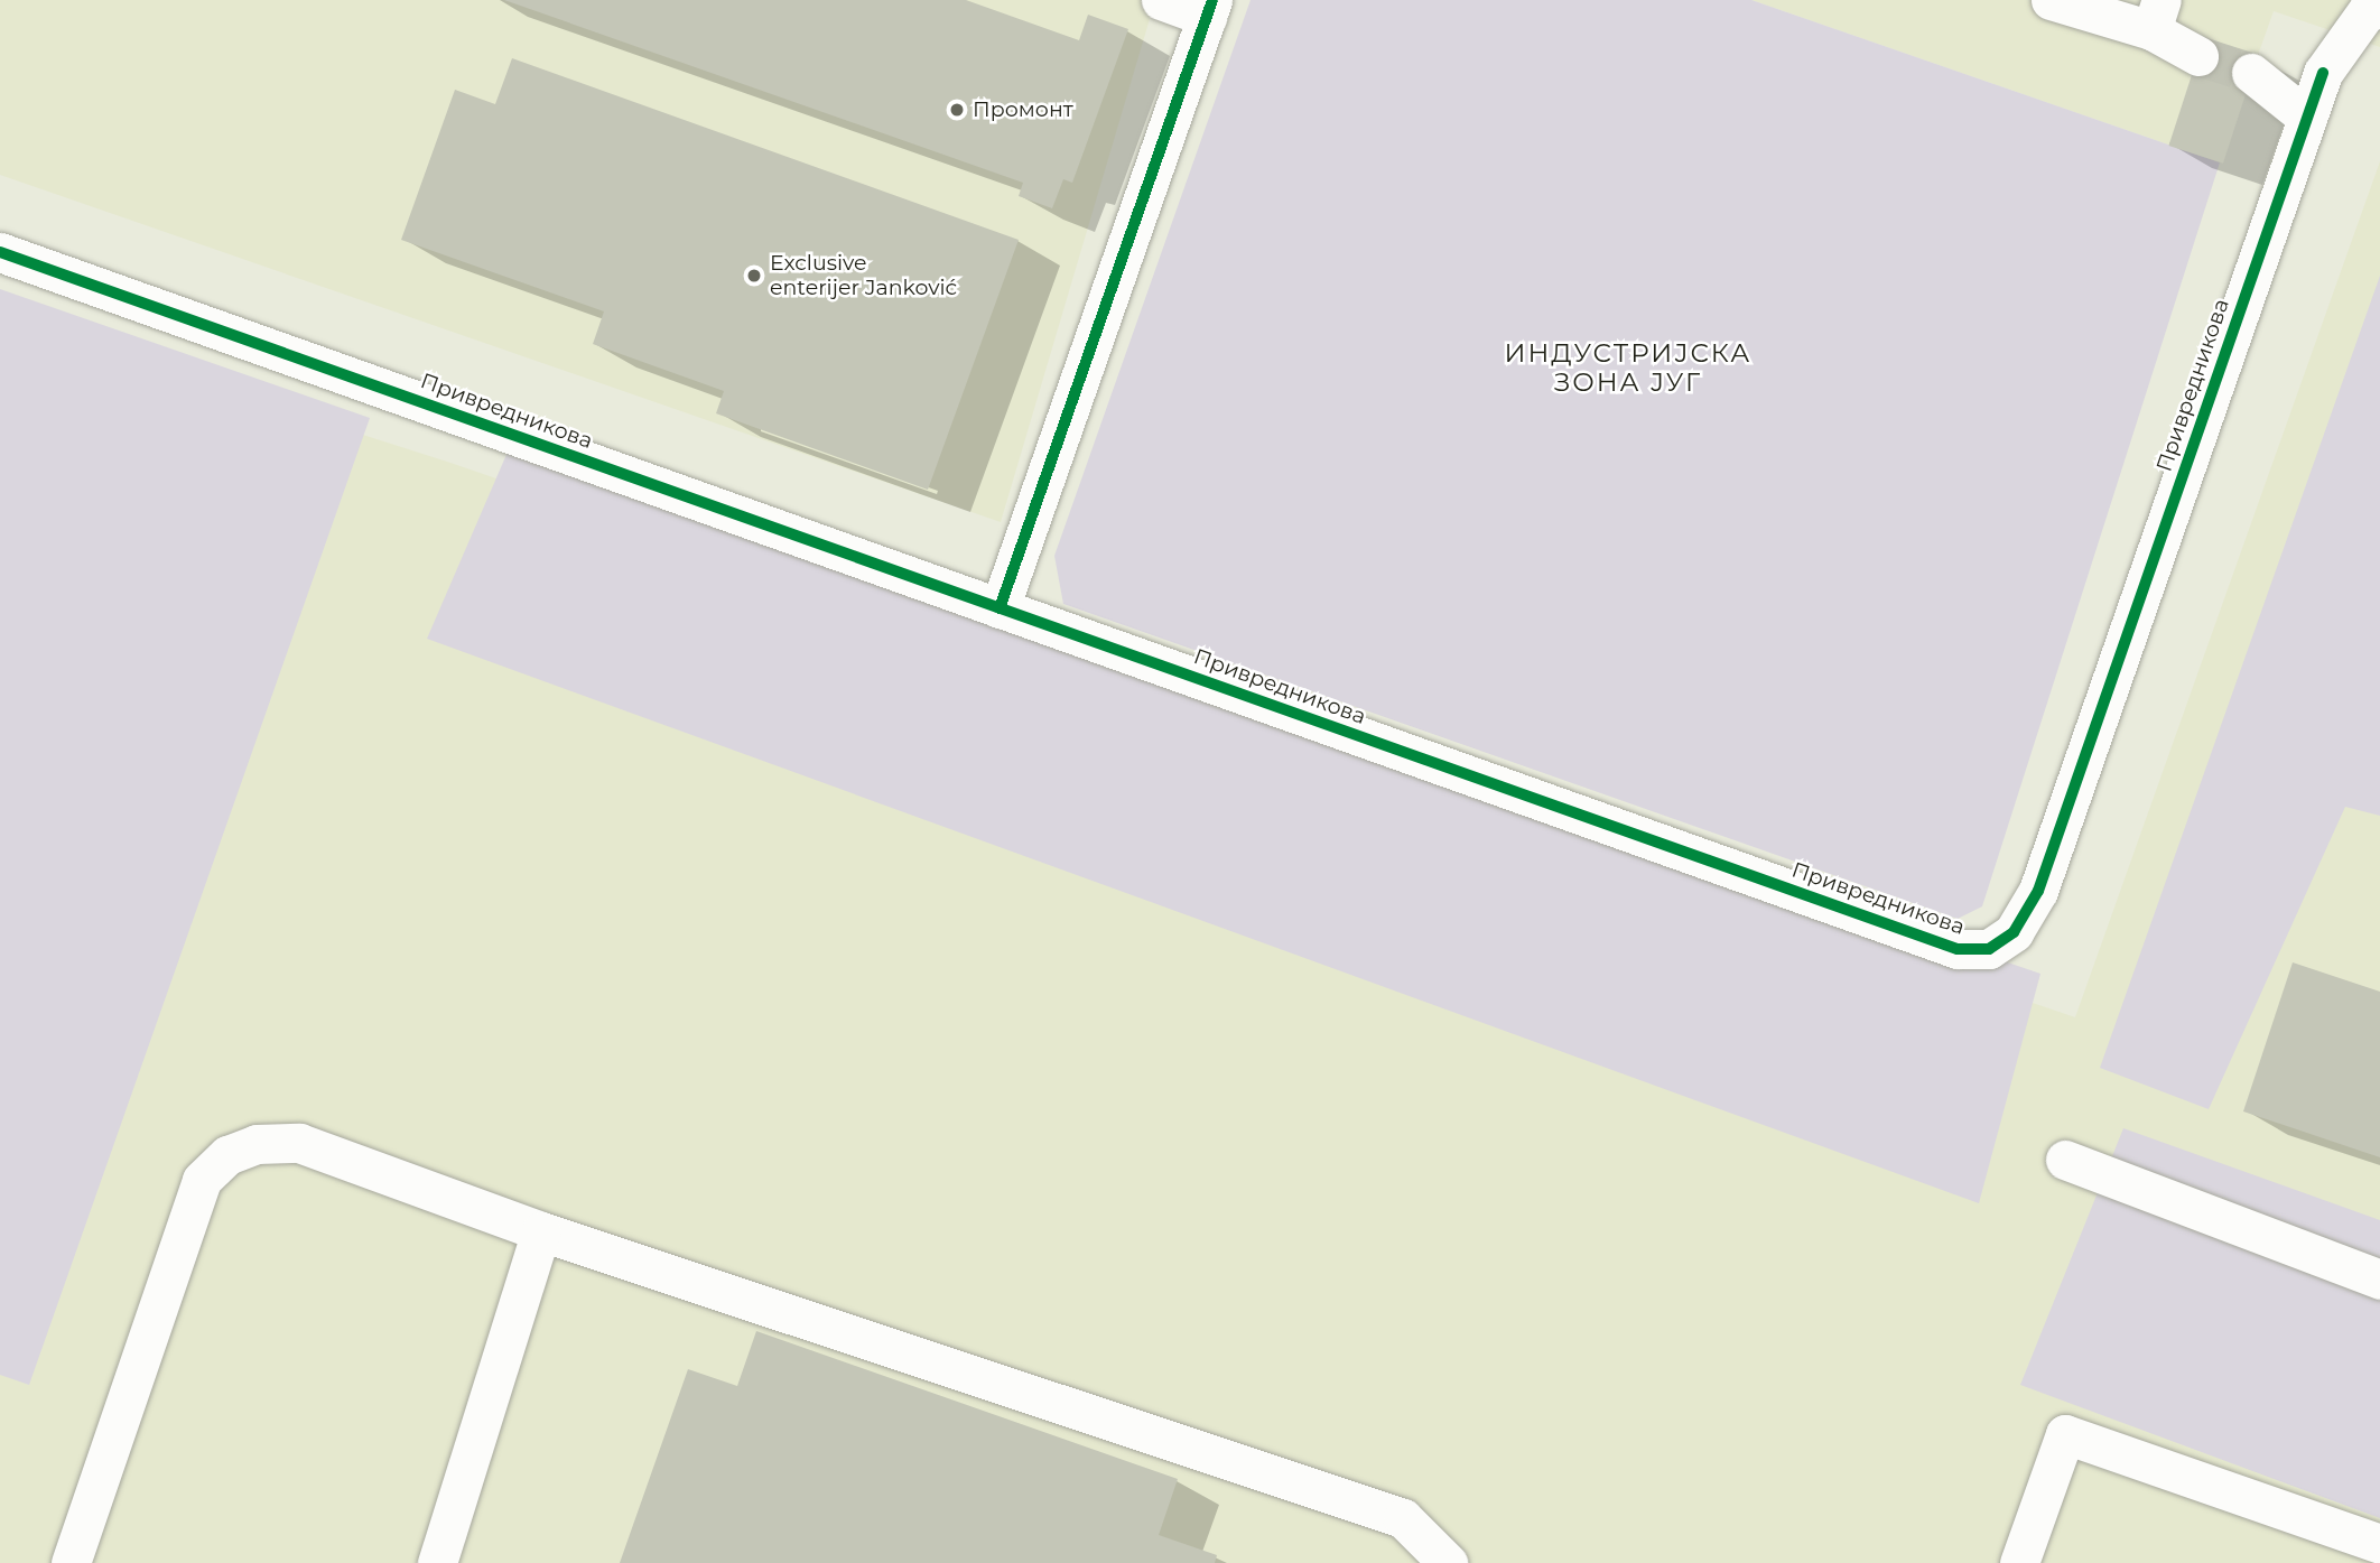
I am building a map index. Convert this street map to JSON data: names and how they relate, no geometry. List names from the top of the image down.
{
  "streets": {
    "street": ["Привредникова"]
  },
  "districts": ["ИНДУСТРИЈСКА ЗОНА ЈУГ"],
  "places": ["Промонт", "Exclusive enterijer Janković"]
}
